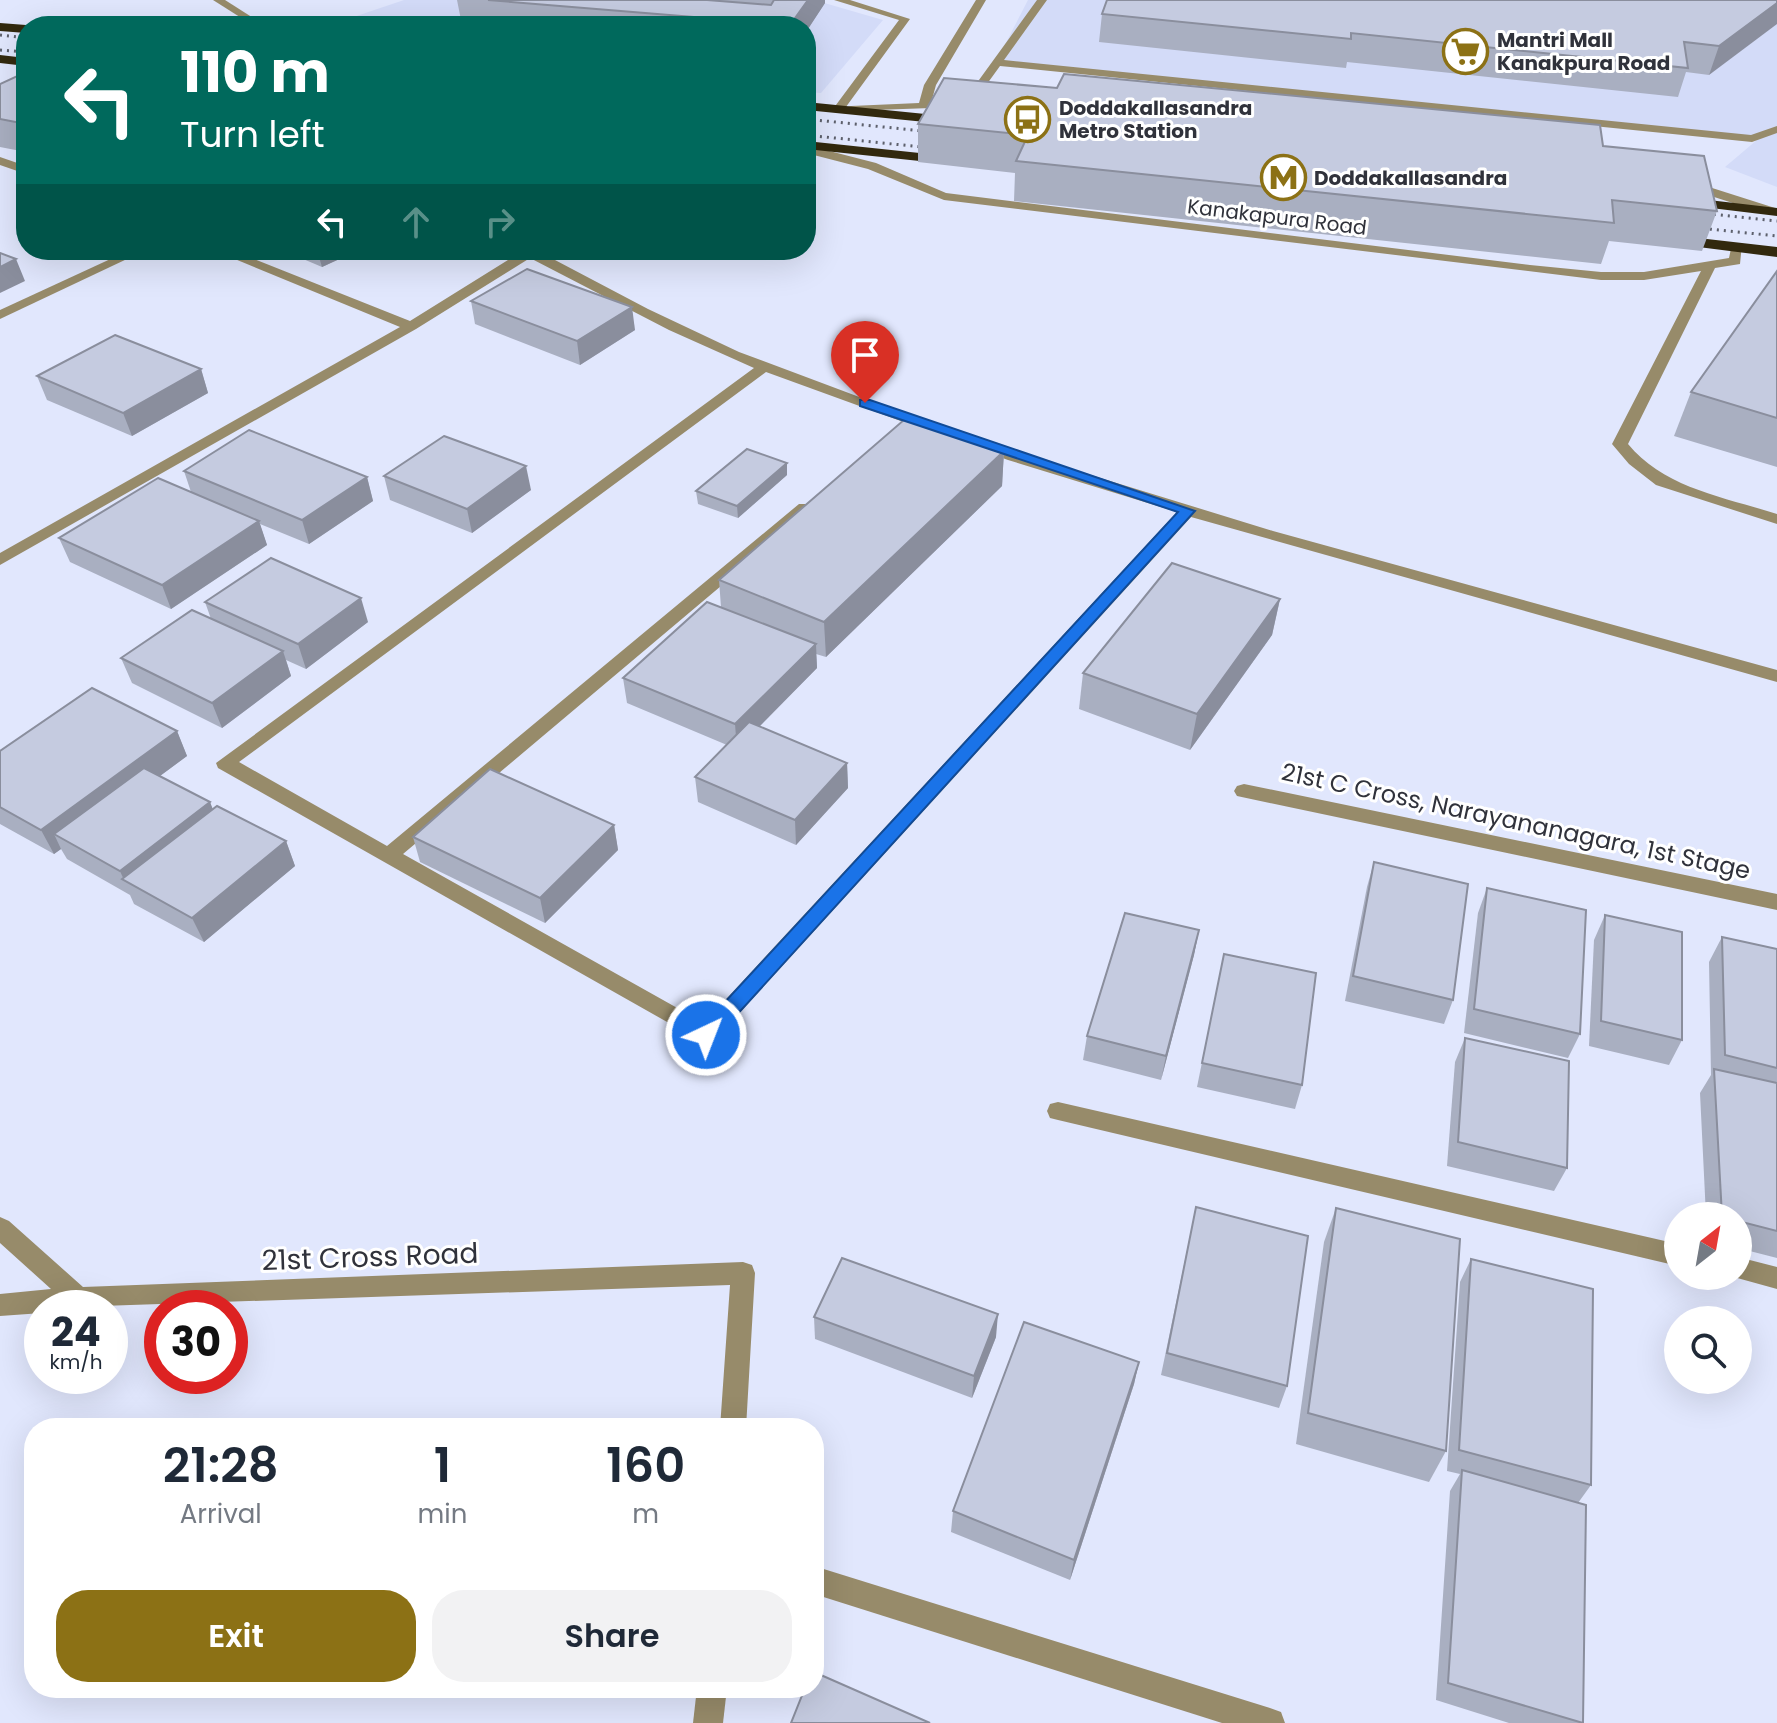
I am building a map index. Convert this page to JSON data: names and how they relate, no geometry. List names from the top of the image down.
{
  "streets": {
    "highway": ["Kanakapura Road"],
    "street": ["21st C Cross, Narayananagara, 1st Stage", "21st Cross Road"]
  },
  "places": {
    "supermarket": ["Mantri Mall Kanakpura Road"],
    "bus stop": ["Doddakallasandra Metro Station"],
    "metro station": ["Doddakallasandra"]
  },
  "north": "top right",
  "page": {
    "turn": ["110 m", "Turn left"],
    "speed": "24 km/h",
    "limit": "30",
    "eta": [
      "21:28",
      "Arrival",
      "1",
      "min",
      "160",
      "m"
    ],
    "buttons": ["Exit", "Share"]
  }
}
